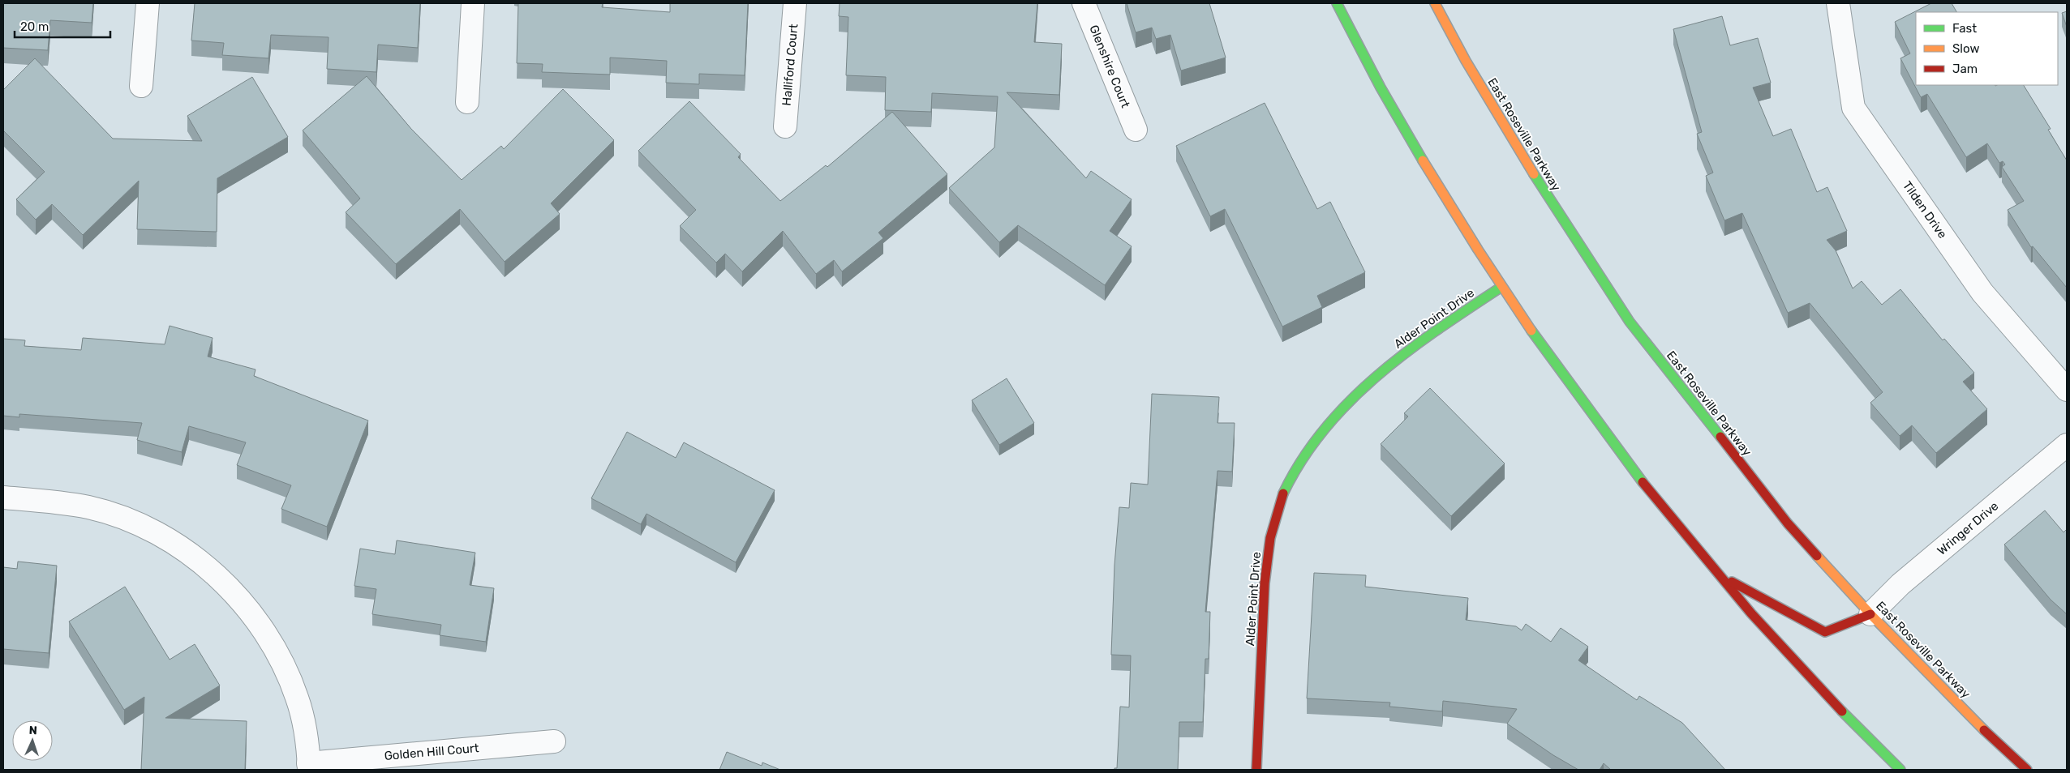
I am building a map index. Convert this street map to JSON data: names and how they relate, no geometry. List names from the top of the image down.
{
  "streets": {
    "main road": ["East Roseville Parkway", "Alder Point Drive"],
    "street": [
      "Halliford Court",
      "Glenshire Court",
      "Tilden Drive",
      "Wringer Drive",
      "Golden Hill Court"
    ]
  },
  "crossings": [
    ["East Roseville Parkway", "Wringer Drive"]
  ],
  "legend": ["Fast", "Slow", "Jam"],
  "scale_bar": "20 m",
  "north": "top"
}
